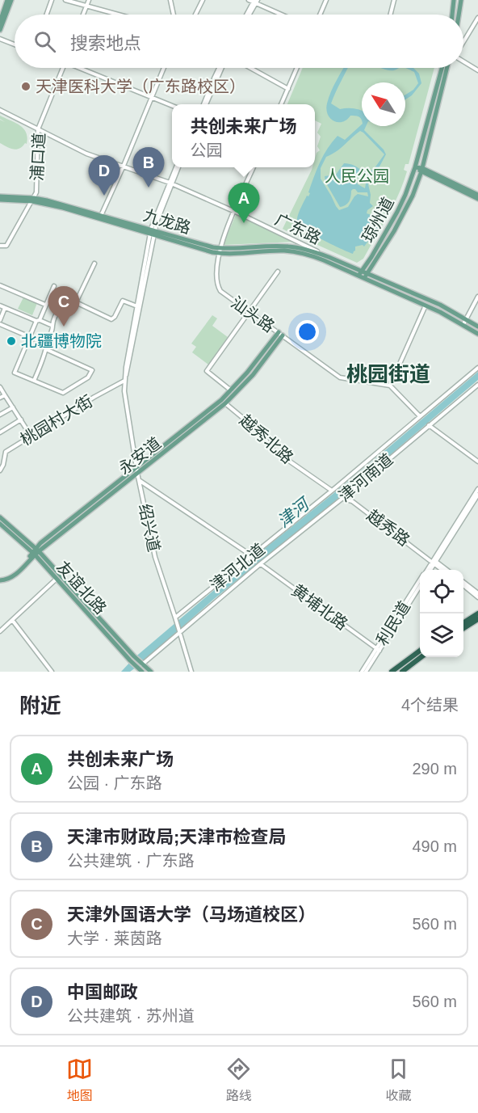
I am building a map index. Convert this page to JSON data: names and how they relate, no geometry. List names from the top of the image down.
{
  "streets": {
    "main road": [
      "琼州道",
      "九龙路",
      "广东路",
      "永安道",
      "友谊北路"
    ],
    "street": [
      "浦口道",
      "汕头路",
      "桃园村大街",
      "越秀北路",
      "津河南道",
      "绍兴道",
      "越秀路",
      "津河北道",
      "黄埔北路",
      "利民道"
    ]
  },
  "crossings": [
    ["浦口道", "九龙路"],
    ["浦口道", "广东路"],
    ["琼州道", "广东路"],
    ["九龙路", "广东路"],
    ["九龙路", "汕头路"],
    ["九龙路", "绍兴道"],
    ["广东路", "绍兴道"],
    ["汕头路", "永安道"],
    ["桃园村大街", "绍兴道"],
    ["越秀北路", "永安道"],
    ["越秀北路", "津河北道"],
    ["永安道", "绍兴道"],
    ["永安道", "友谊北路"],
    ["津河南道", "绍兴道"],
    ["津河南道", "越秀路"],
    ["津河南道", "友谊北路"],
    ["津河南道", "黄埔北路"],
    ["绍兴道", "津河北道"],
    ["越秀路", "利民道"],
    ["黄埔北路", "利民道"]
  ],
  "districts": ["桃园街道"],
  "water": ["津河"],
  "parks": ["人民公园"],
  "places": ["天津医科大学（广东路校区）", "北疆博物院"],
  "north": "top left",
  "page": {
    "search": "搜索地点",
    "popup": ["共创未来广场", "公园"],
    "pins": [
      "B",
      "D",
      "A",
      "C"
    ],
    "heading": ["附近", "4个结果"],
    "list": [
      {
        "mark": "A",
        "name": "共创未来广场",
        "note": "公园 · 广东路",
        "value": "290 m"
      },
      {
        "mark": "B",
        "name": "天津市财政局;天津市检查局",
        "note": "公共建筑 · 广东路",
        "value": "490 m"
      },
      {
        "mark": "C",
        "name": "天津外国语大学（马场道校区）",
        "note": "大学 · 莱茵路",
        "value": "560 m"
      },
      {
        "mark": "D",
        "name": "中国邮政",
        "note": "公共建筑 · 苏州道",
        "value": "560 m"
      }
    ],
    "nav": ["地图", "路线", "收藏"]
  }
}
